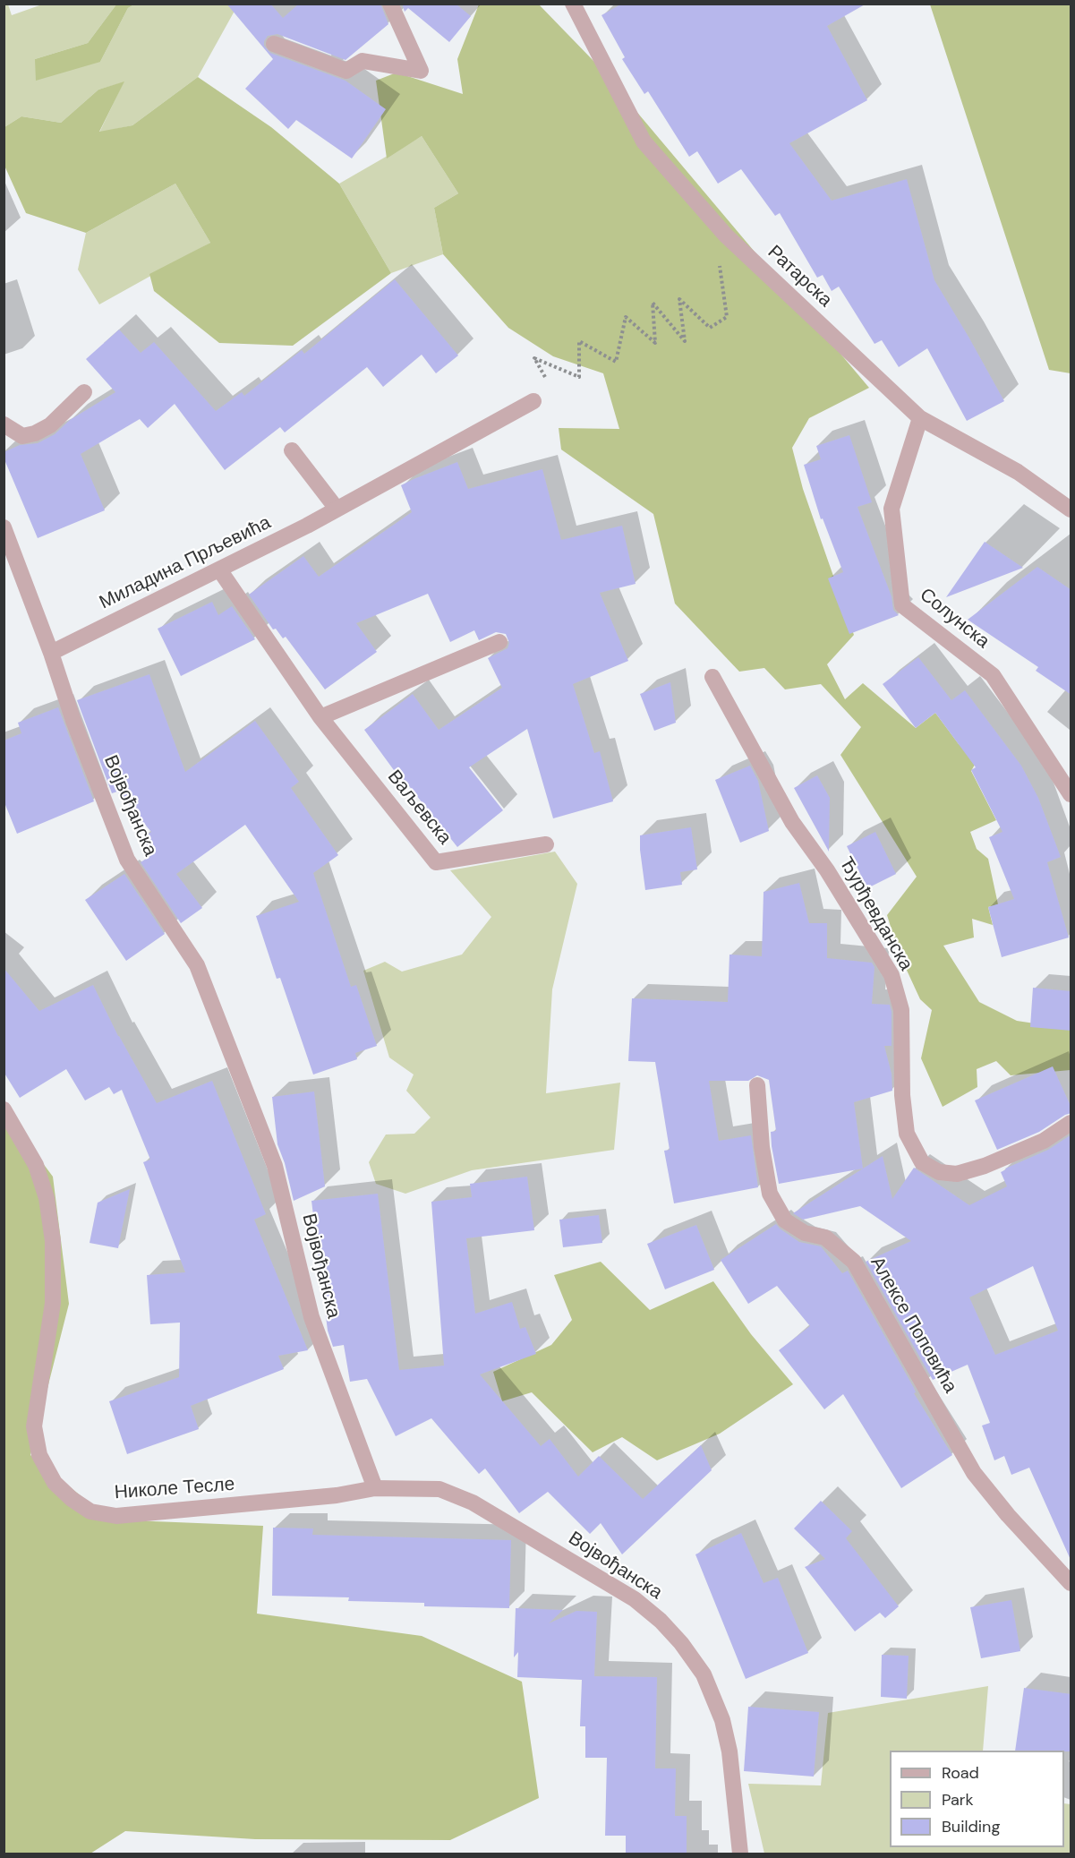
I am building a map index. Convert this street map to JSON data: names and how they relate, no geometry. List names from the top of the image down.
{
  "streets": {
    "street": [
      "Ратарска",
      "Миладина Прљевића",
      "Солунска",
      "Војвођанска",
      "Ваљевска",
      "Ђурђевданска",
      "Алексе Поповића",
      "Николе Тесле"
    ]
  },
  "crossings": [
    ["Ратарска", "Солунска"],
    ["Миладина Прљевића", "Војвођанска"],
    ["Миладина Прљевића", "Ваљевска"],
    ["Војвођанска", "Николе Тесле"]
  ],
  "legend": ["Road", "Park", "Building"]
}
